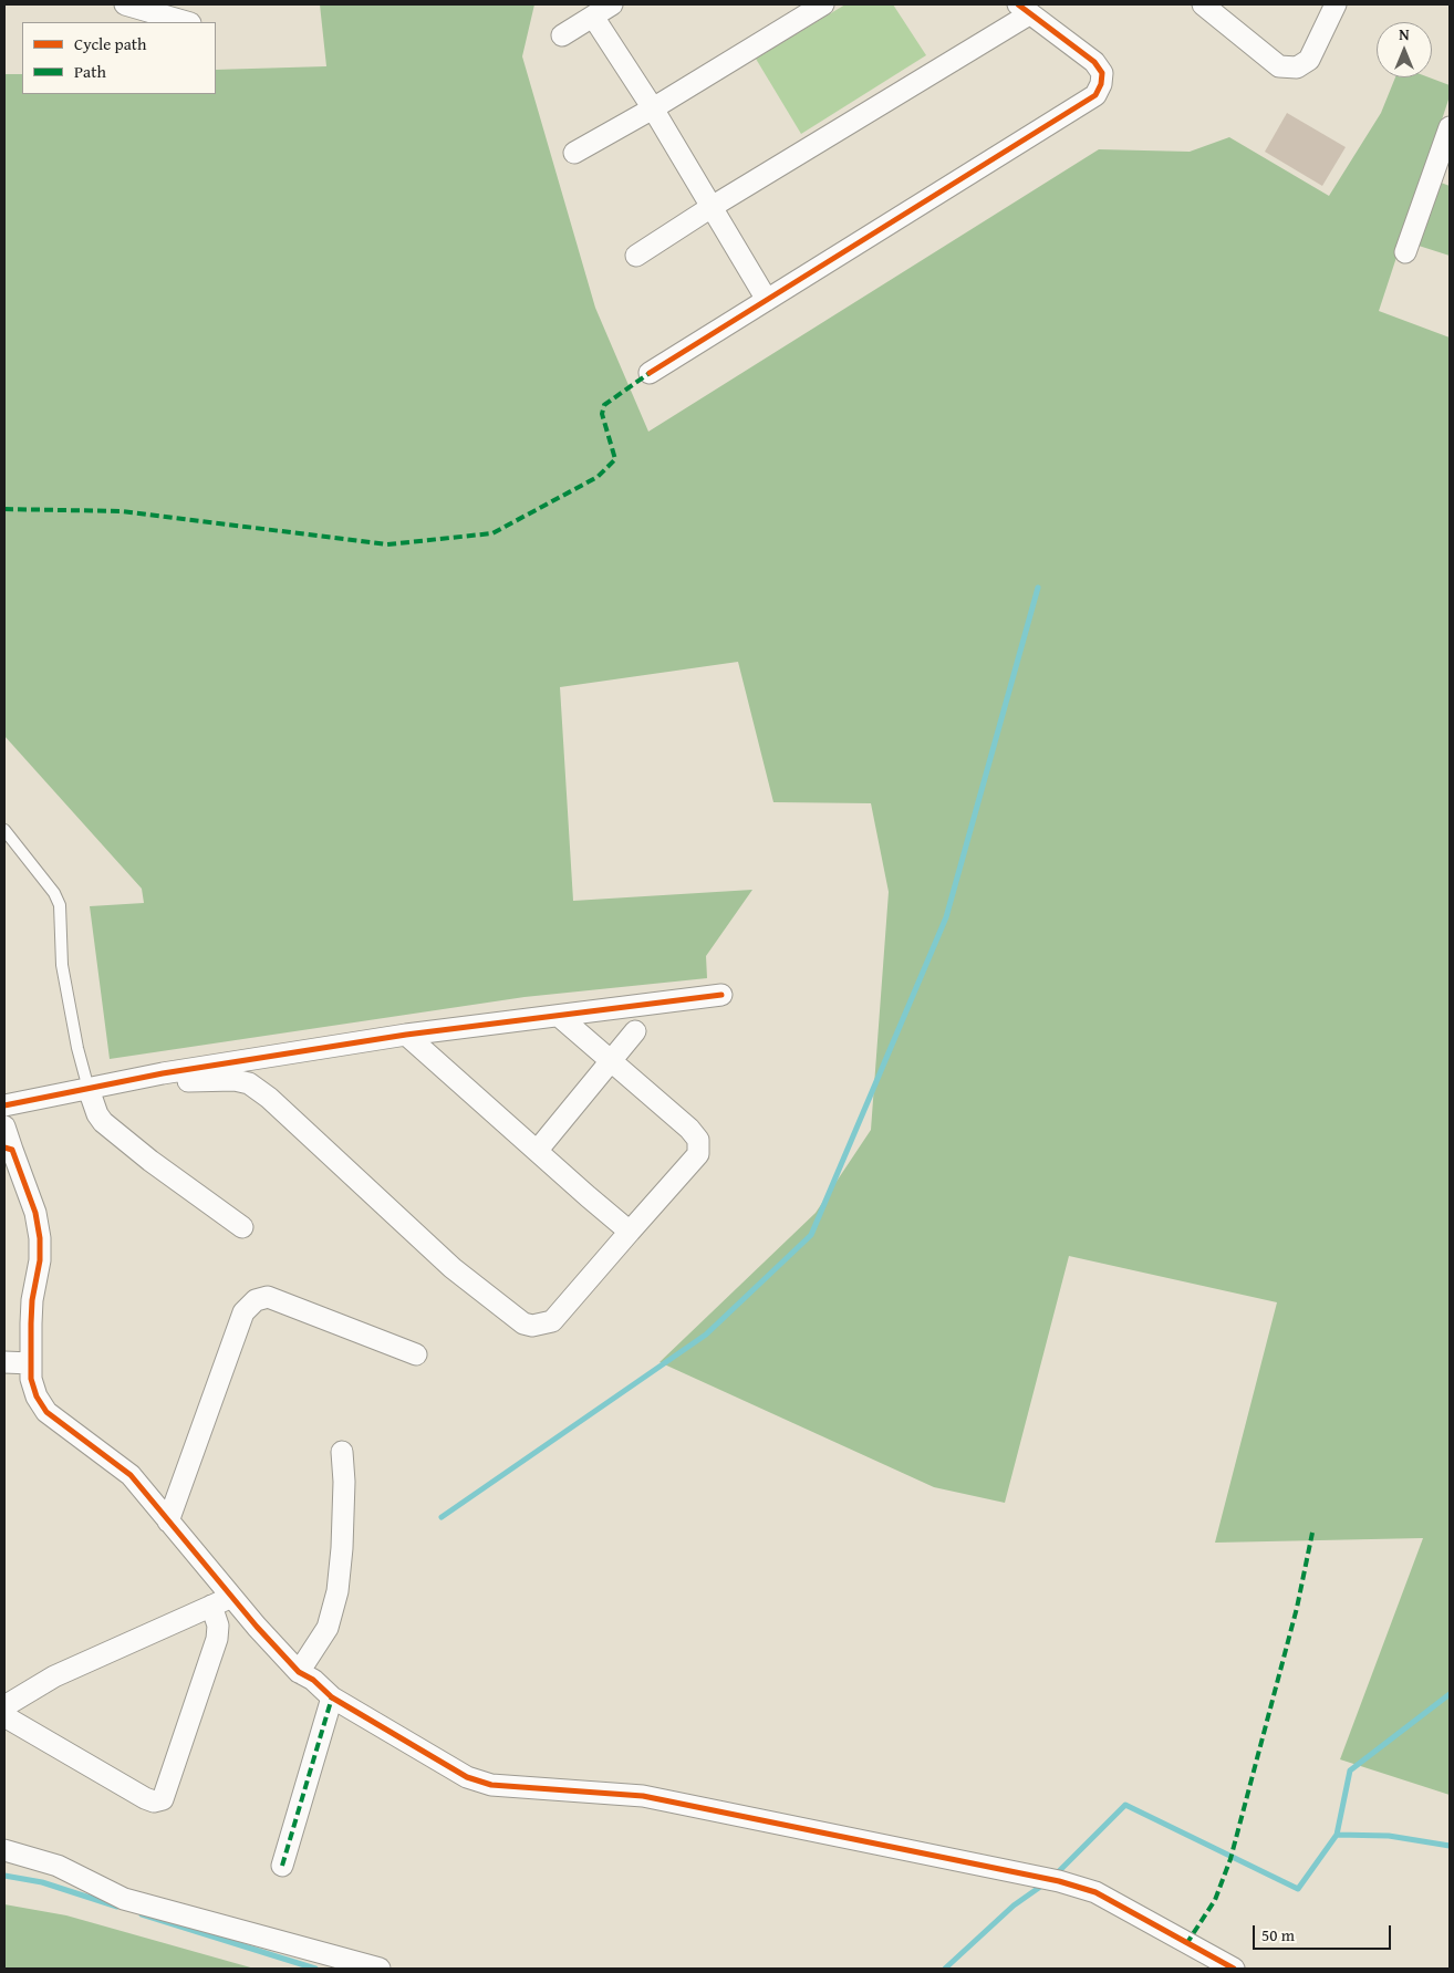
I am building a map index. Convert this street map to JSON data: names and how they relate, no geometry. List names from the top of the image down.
{
  "legend": ["Cycle path", "Path"],
  "scale_bar": "50 m",
  "north": "top"
}
